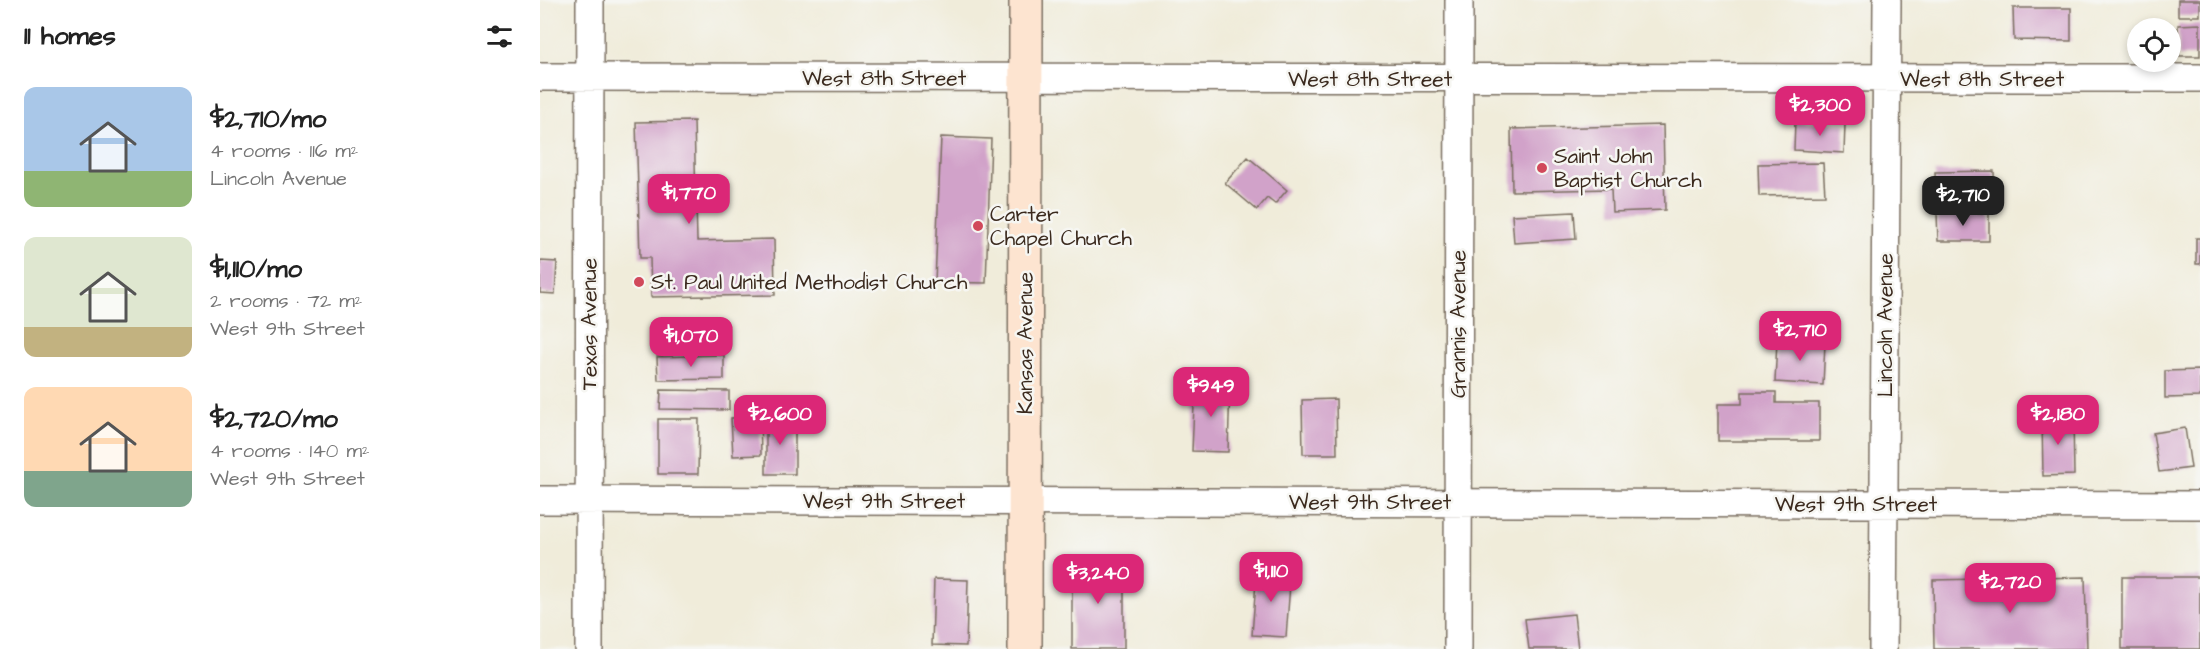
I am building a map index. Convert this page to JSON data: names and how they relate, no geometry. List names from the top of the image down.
{
  "streets": {
    "street": [
      "West 8th Street",
      "Texas Avenue",
      "Grannis Avenue",
      "Lincoln Avenue",
      "Kansas Avenue",
      "West 9th Street"
    ]
  },
  "crossings": [
    ["West 8th Street", "Texas Avenue"],
    ["West 8th Street", "Grannis Avenue"],
    ["West 8th Street", "Lincoln Avenue"],
    ["West 8th Street", "Kansas Avenue"],
    ["Texas Avenue", "West 9th Street"],
    ["Grannis Avenue", "West 9th Street"],
    ["Lincoln Avenue", "West 9th Street"],
    ["Kansas Avenue", "West 9th Street"]
  ],
  "places": ["Saint John Baptist Church", "Carter Chapel Church", "St. Paul United Methodist Church"],
  "page": {
    "heading": "11 homes",
    "list": [
      {
        "name": "$2,710/mo",
        "note": "4 rooms · 116 m² · Lincoln Avenue"
      },
      {
        "name": "$1,110/mo",
        "note": "2 rooms · 72 m² · West 9th Street"
      },
      {
        "name": "$2,720/mo",
        "note": "4 rooms · 140 m² · West 9th Street"
      }
    ],
    "price": [
      "$2,300",
      "$1,770",
      "$2,710",
      "$2,710",
      "$1,070",
      "$949",
      "$2,600",
      "$2,180",
      "$1,110",
      "$3,240",
      "$2,720"
    ]
  }
}
